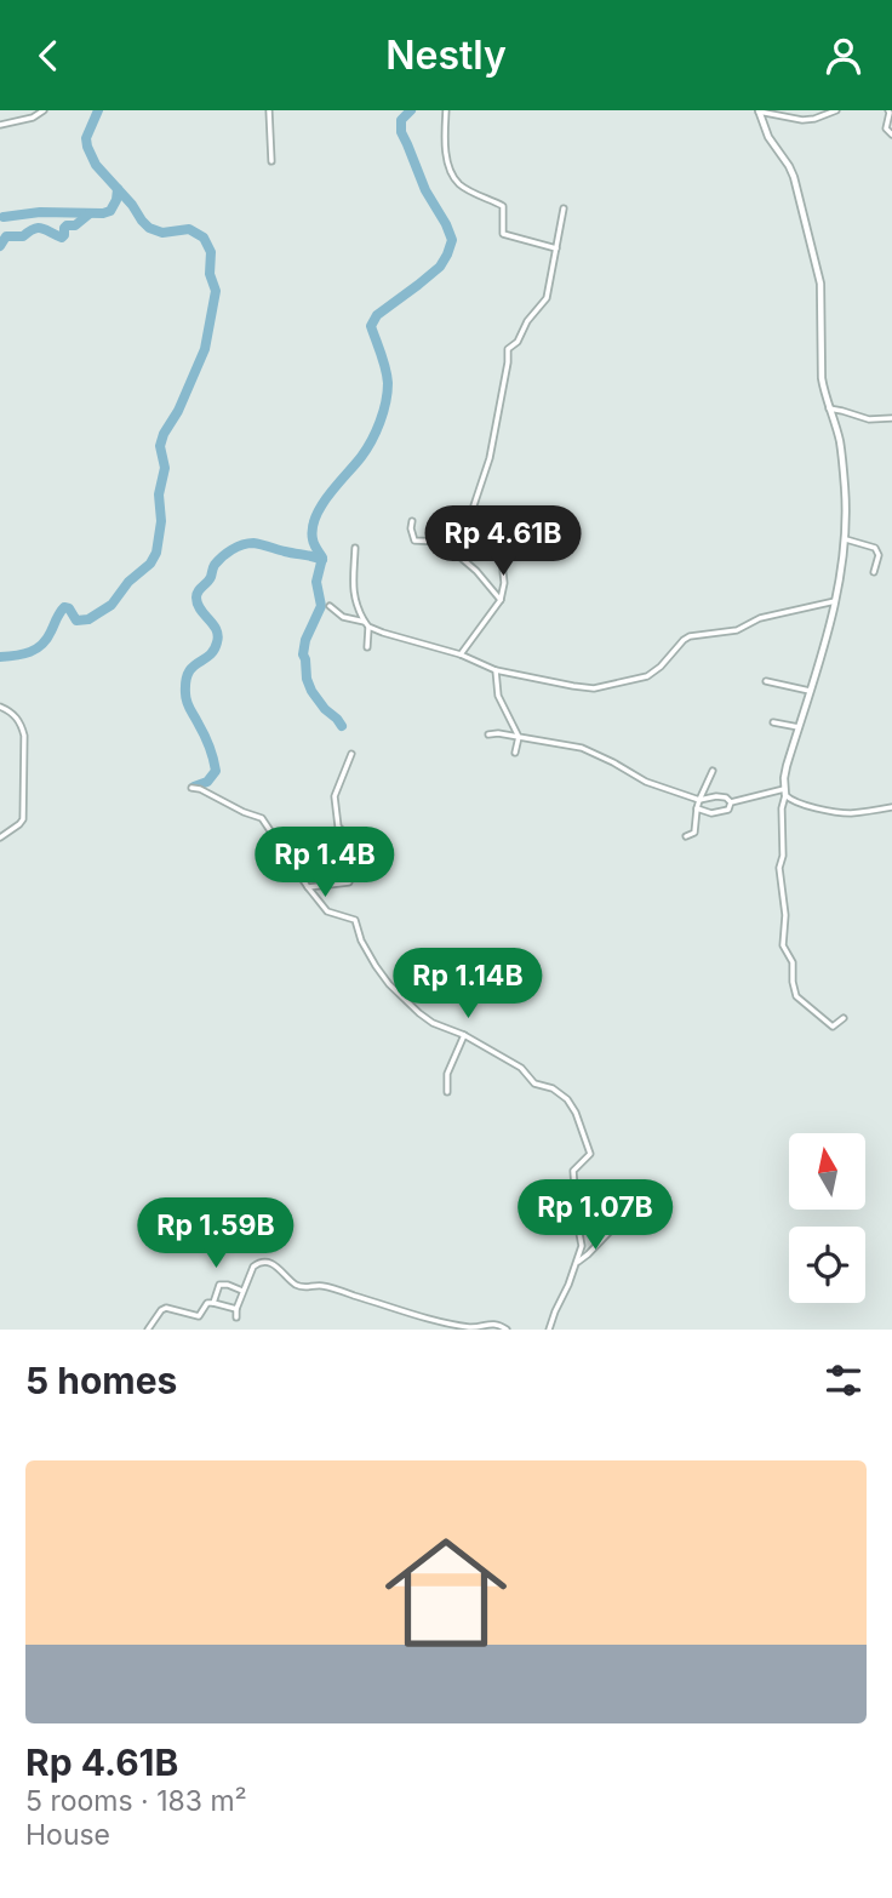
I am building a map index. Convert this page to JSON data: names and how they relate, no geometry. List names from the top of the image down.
{
  "north": "top",
  "page": {
    "header": "Nestly",
    "price": [
      "Rp 4.61B",
      "Rp 1.4B",
      "Rp 1.14B",
      "Rp 1.07B",
      "Rp 1.59B"
    ],
    "heading": "5 homes",
    "list": [
      {
        "name": "Rp 4.61B",
        "note": "5 rooms · 183 m² · House"
      }
    ]
  }
}
